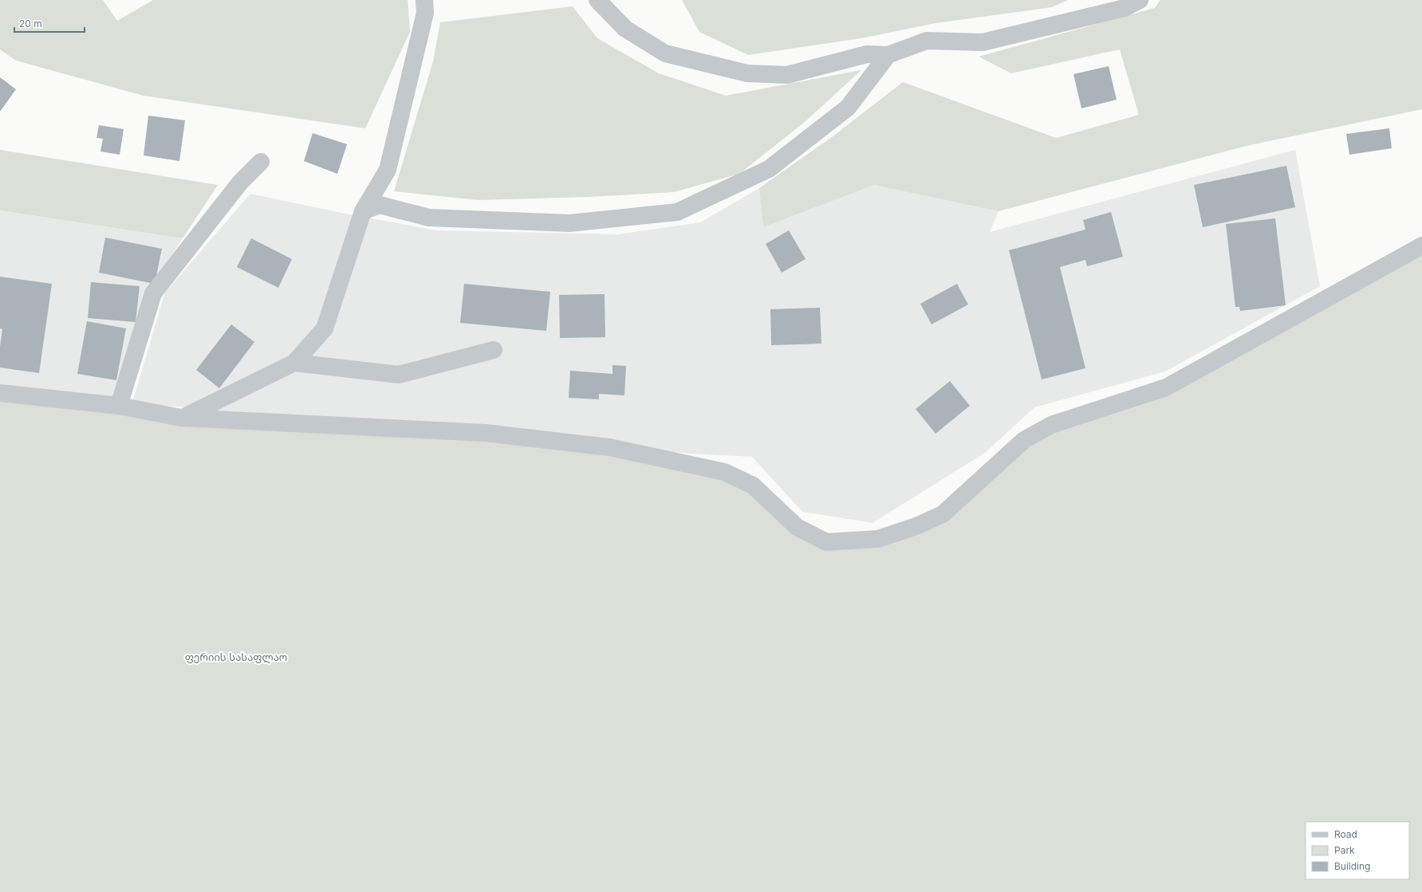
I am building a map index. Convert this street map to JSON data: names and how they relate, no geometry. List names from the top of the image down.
{
  "parks": ["ფერიის სასაფლაო"],
  "legend": ["Road", "Park", "Building"],
  "scale_bar": "20 m"
}
